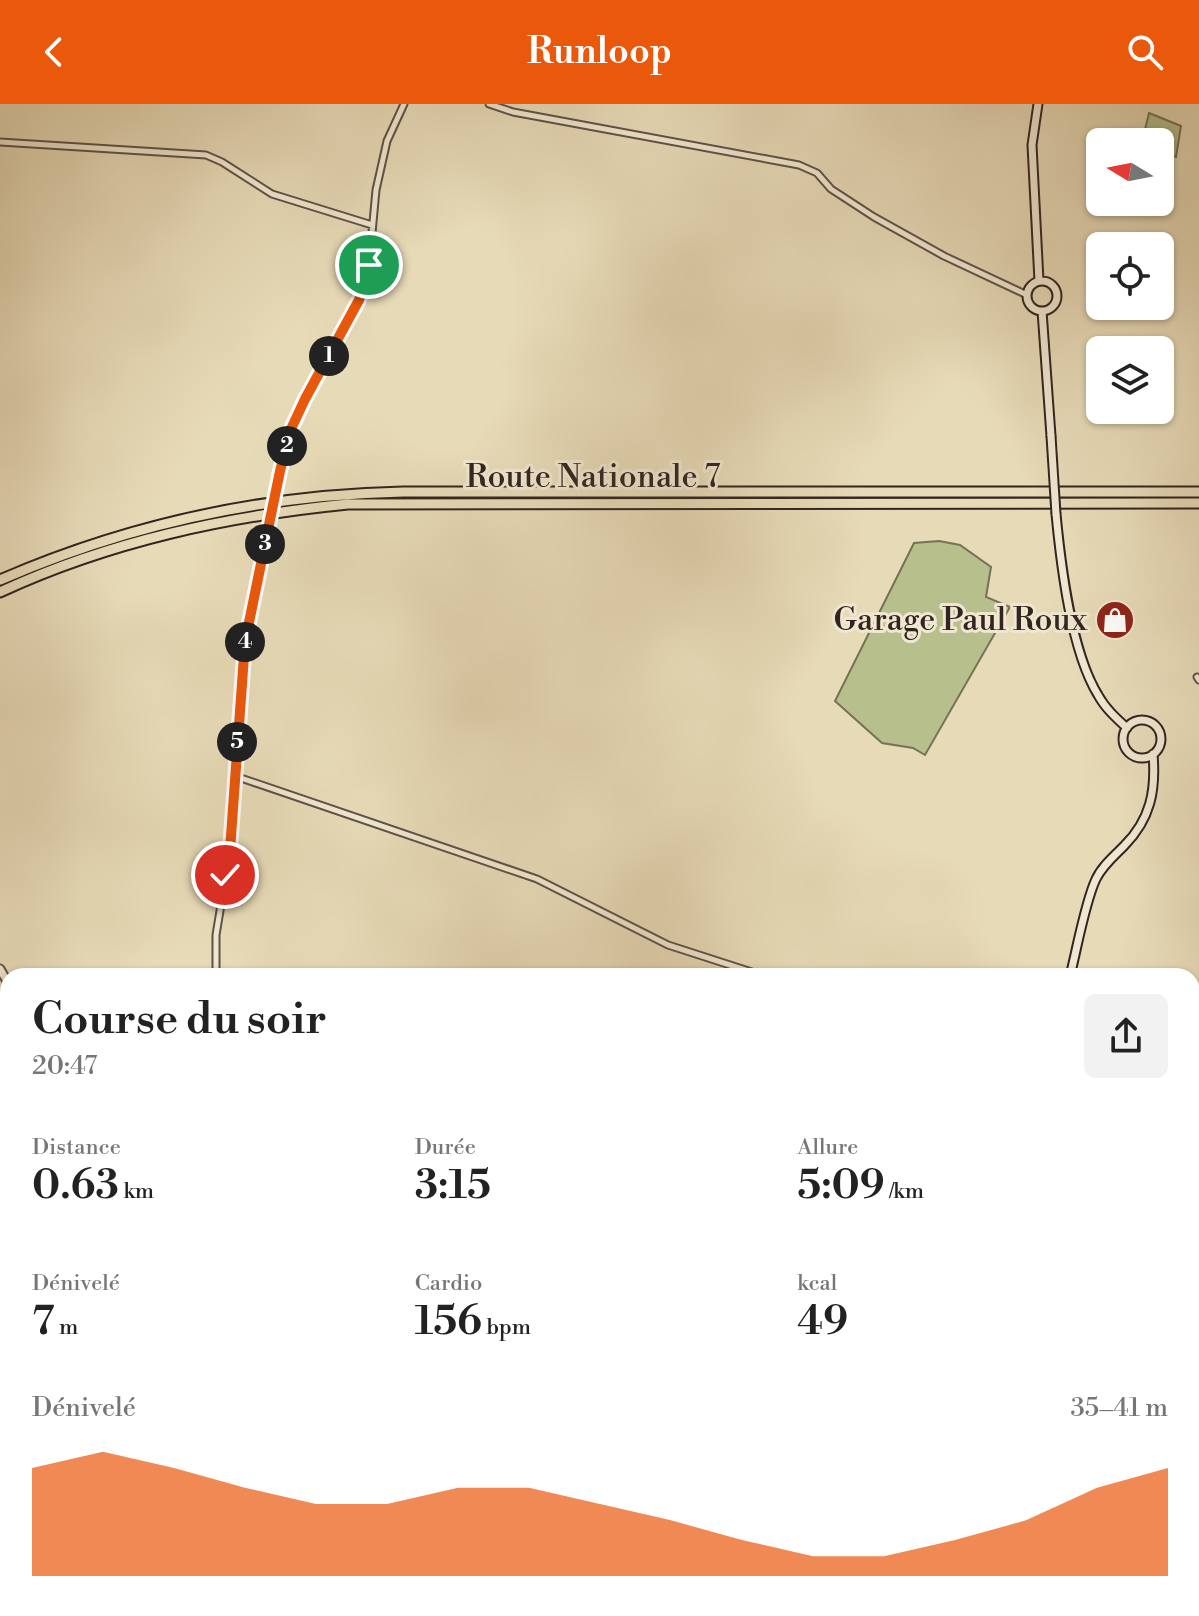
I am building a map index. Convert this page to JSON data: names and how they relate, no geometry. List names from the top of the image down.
{
  "streets": {
    "highway": ["Route Nationale 7"]
  },
  "places": {
    "shop": ["Garage Paul Roux"]
  },
  "north": "left",
  "page": {
    "header": "Runloop",
    "pins": [
      "1",
      "2",
      "3",
      "4",
      "5"
    ],
    "heading": ["Course du soir", "20:47"],
    "stats": [
      ["Distance", "0.63 km"],
      ["Durée", "3:15"],
      ["Allure", "5:09 /km"],
      ["Dénivelé", "7 m"],
      ["Cardio", "156 bpm"],
      ["kcal", "49"]
    ],
    "chart": ["Dénivelé", "35–41 m"]
  }
}
